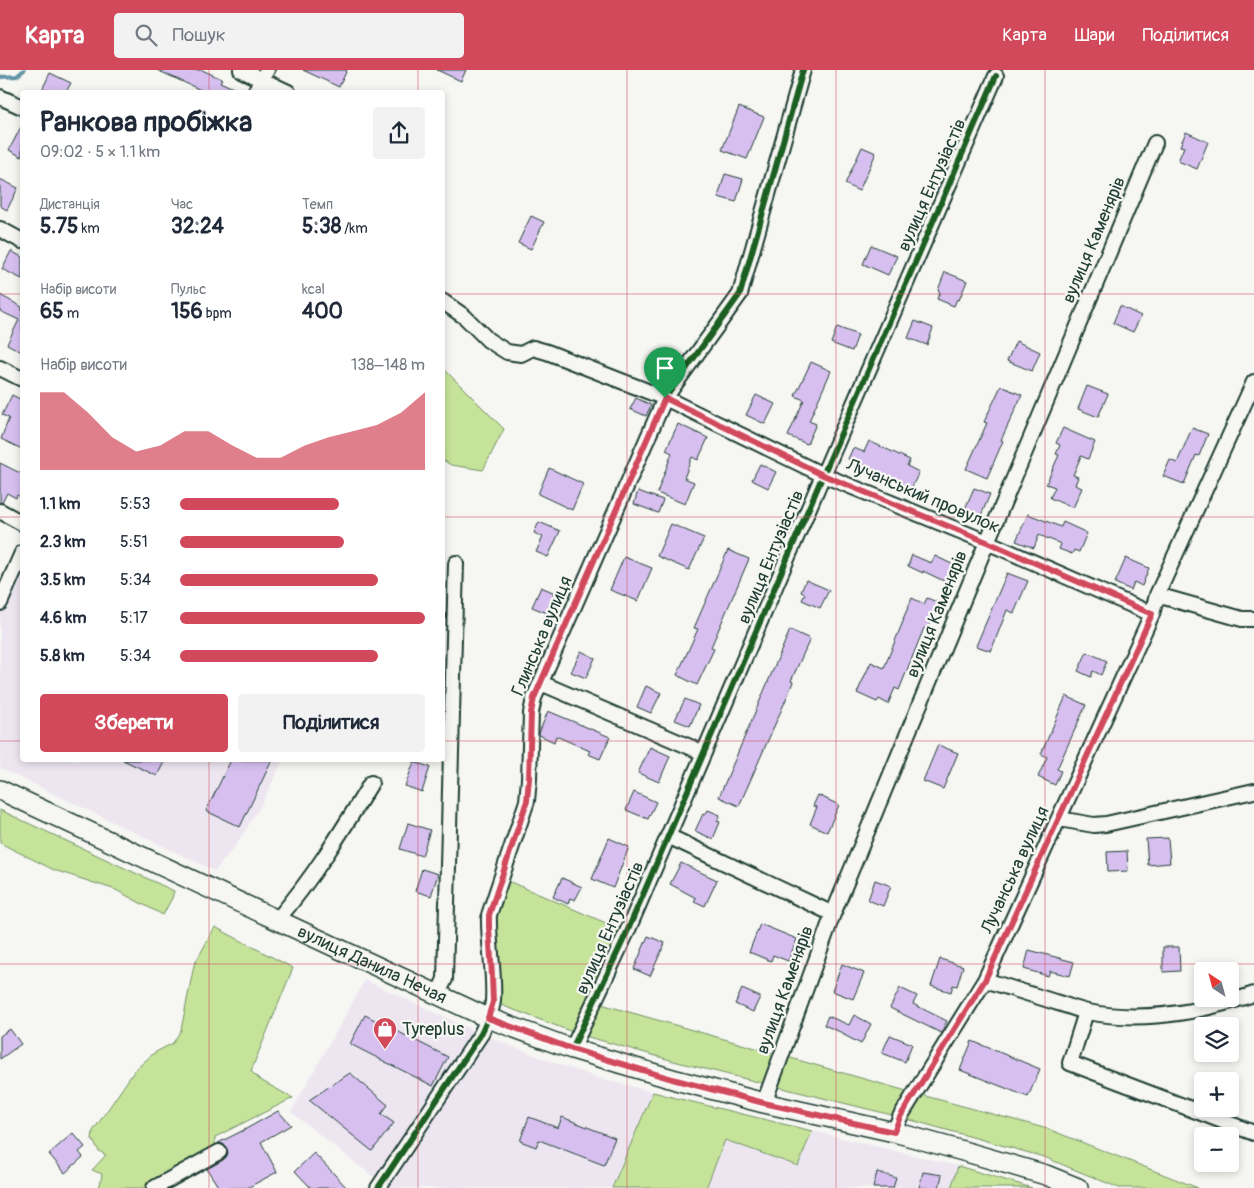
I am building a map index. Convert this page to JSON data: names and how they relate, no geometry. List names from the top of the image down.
{
  "streets": {
    "main road": ["вулиця Данила Нечая"],
    "street": [
      "вулиця Ентузіастів",
      "вулиця Каменярів",
      "Лучанський провулок",
      "Глинська вулиця",
      "Лучанська вулиця"
    ]
  },
  "crossings": [
    ["вулиця Ентузіастів", "Лучанський провулок"],
    ["вулиця Ентузіастів", "вулиця Данила Нечая"],
    ["вулиця Каменярів", "Лучанський провулок"],
    ["вулиця Каменярів", "вулиця Данила Нечая"],
    ["Лучанський провулок", "Глинська вулиця"],
    ["Лучанський провулок", "Лучанська вулиця"],
    ["Глинська вулиця", "вулиця Данила Нечая"],
    ["Лучанська вулиця", "вулиця Данила Нечая"]
  ],
  "places": {
    "shop": ["Tyreplus"]
  },
  "north": "top left",
  "page": {
    "header": "Карта",
    "search": "Пошук",
    "nav": ["Карта", "Шари", "Поділитися"],
    "heading": ["Ранкова пробіжка", "09:02 · 5 × 1.1 km"],
    "stats": [
      ["Дистанція", "5.75 km"],
      ["Час", "32:24"],
      ["Темп", "5:38 /km"],
      ["Набір висоти", "65 m"],
      ["Пульс", "156 bpm"],
      ["kcal", "400"]
    ],
    "chart": ["Набір висоти", "138–148 m"],
    "list": [
      {
        "name": "1.1 km",
        "note": "5:53"
      },
      {
        "name": "2.3 km",
        "note": "5:51"
      },
      {
        "name": "3.5 km",
        "note": "5:34"
      },
      {
        "name": "4.6 km",
        "note": "5:17"
      },
      {
        "name": "5.8 km",
        "note": "5:34"
      }
    ],
    "buttons": ["Зберегти", "Поділитися"],
    "map_buttons": ["+", "−"]
  }
}
